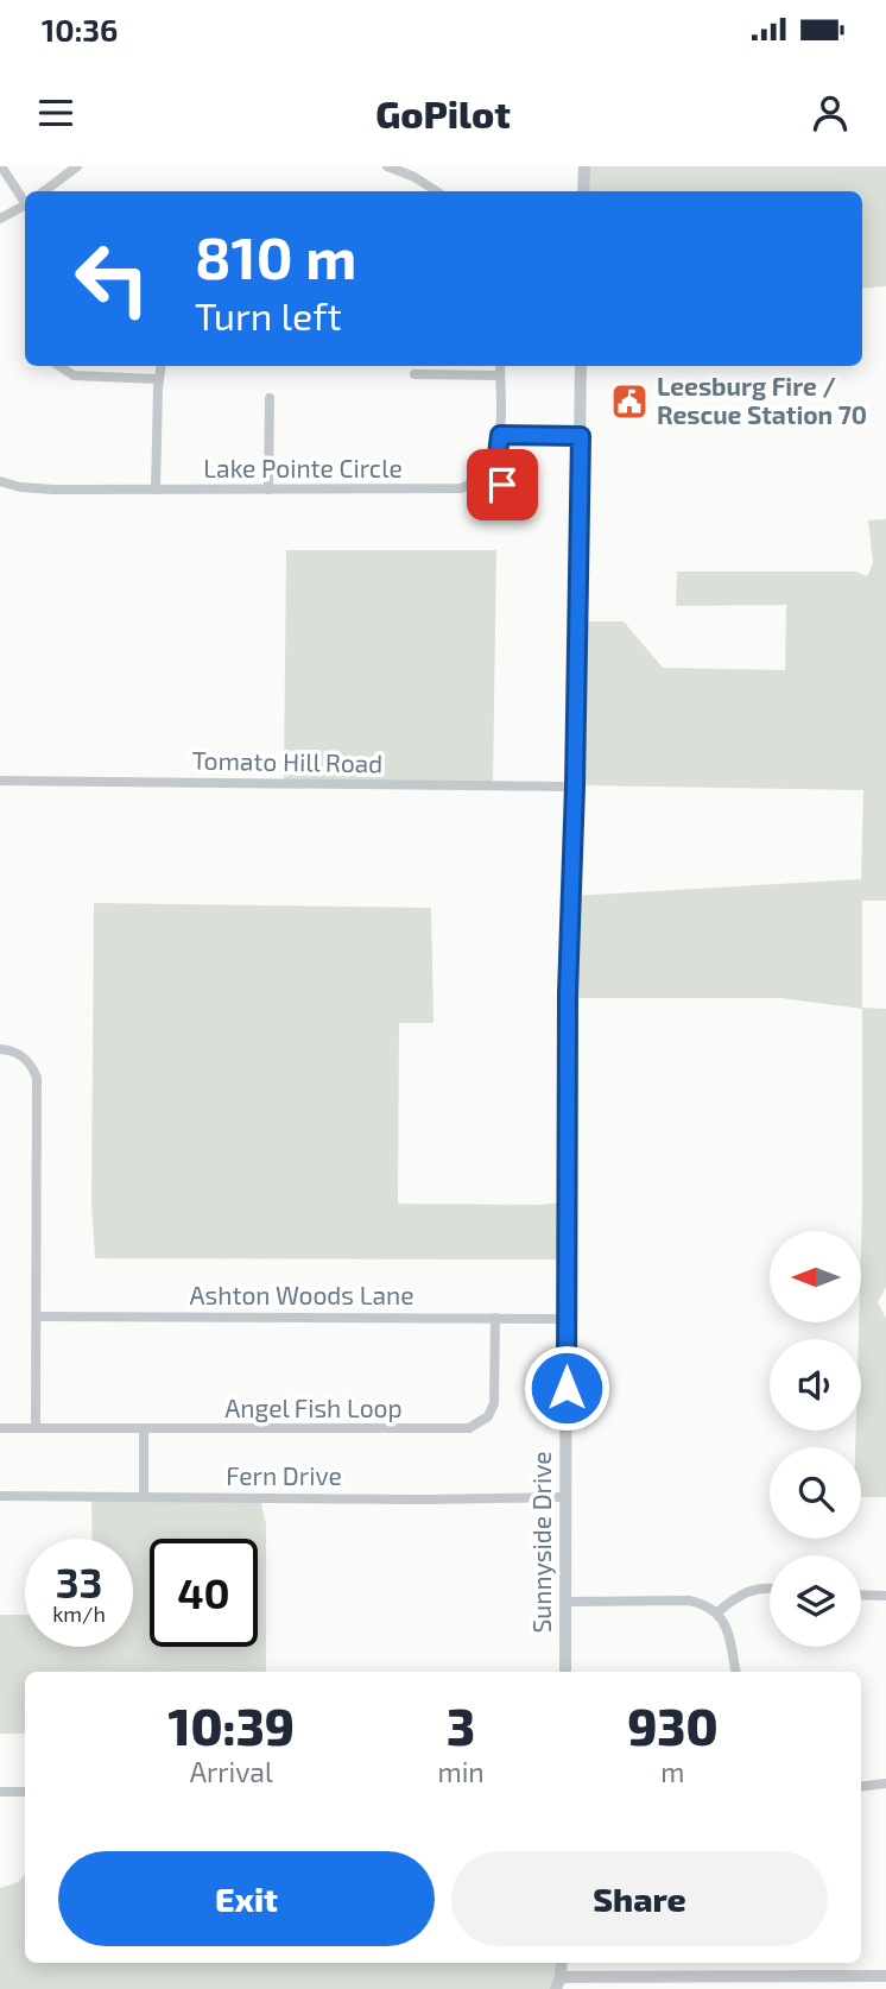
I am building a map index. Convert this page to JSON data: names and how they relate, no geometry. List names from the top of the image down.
{
  "streets": {
    "street": [
      "Lake Pointe Circle",
      "Tomato Hill Road",
      "Ashton Woods Lane",
      "Angel Fish Loop",
      "Fern Drive",
      "Sunnyside Drive"
    ]
  },
  "crossings": [
    ["Tomato Hill Road", "Sunnyside Drive"],
    ["Ashton Woods Lane", "Angel Fish Loop"],
    ["Ashton Woods Lane", "Sunnyside Drive"],
    ["Fern Drive", "Sunnyside Drive"]
  ],
  "places": {
    "public building": ["Leesburg Fire / Rescue Station 70"]
  },
  "north": "left",
  "page": {
    "status": "10:36",
    "header": "GoPilot",
    "turn": ["810 m", "Turn left"],
    "speed": "33 km/h",
    "limit": "40",
    "eta": [
      "10:39",
      "Arrival",
      "3",
      "min",
      "930",
      "m"
    ],
    "buttons": ["Exit", "Share"]
  }
}
